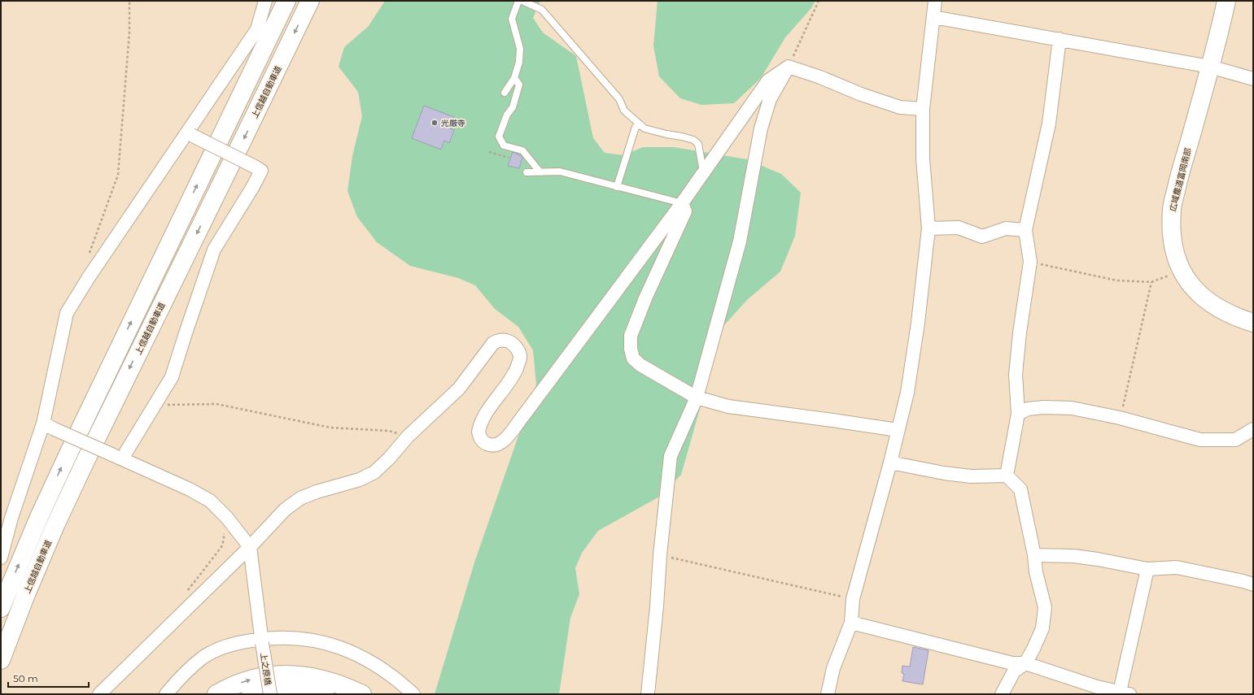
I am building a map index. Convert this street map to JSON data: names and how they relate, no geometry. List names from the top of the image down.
{
  "streets": {
    "main road": ["上信越自動車道", "広域農道富岡南部"],
    "street": ["上之原橋"]
  },
  "places": ["光厳寺"],
  "scale_bar": "50 m"
}
